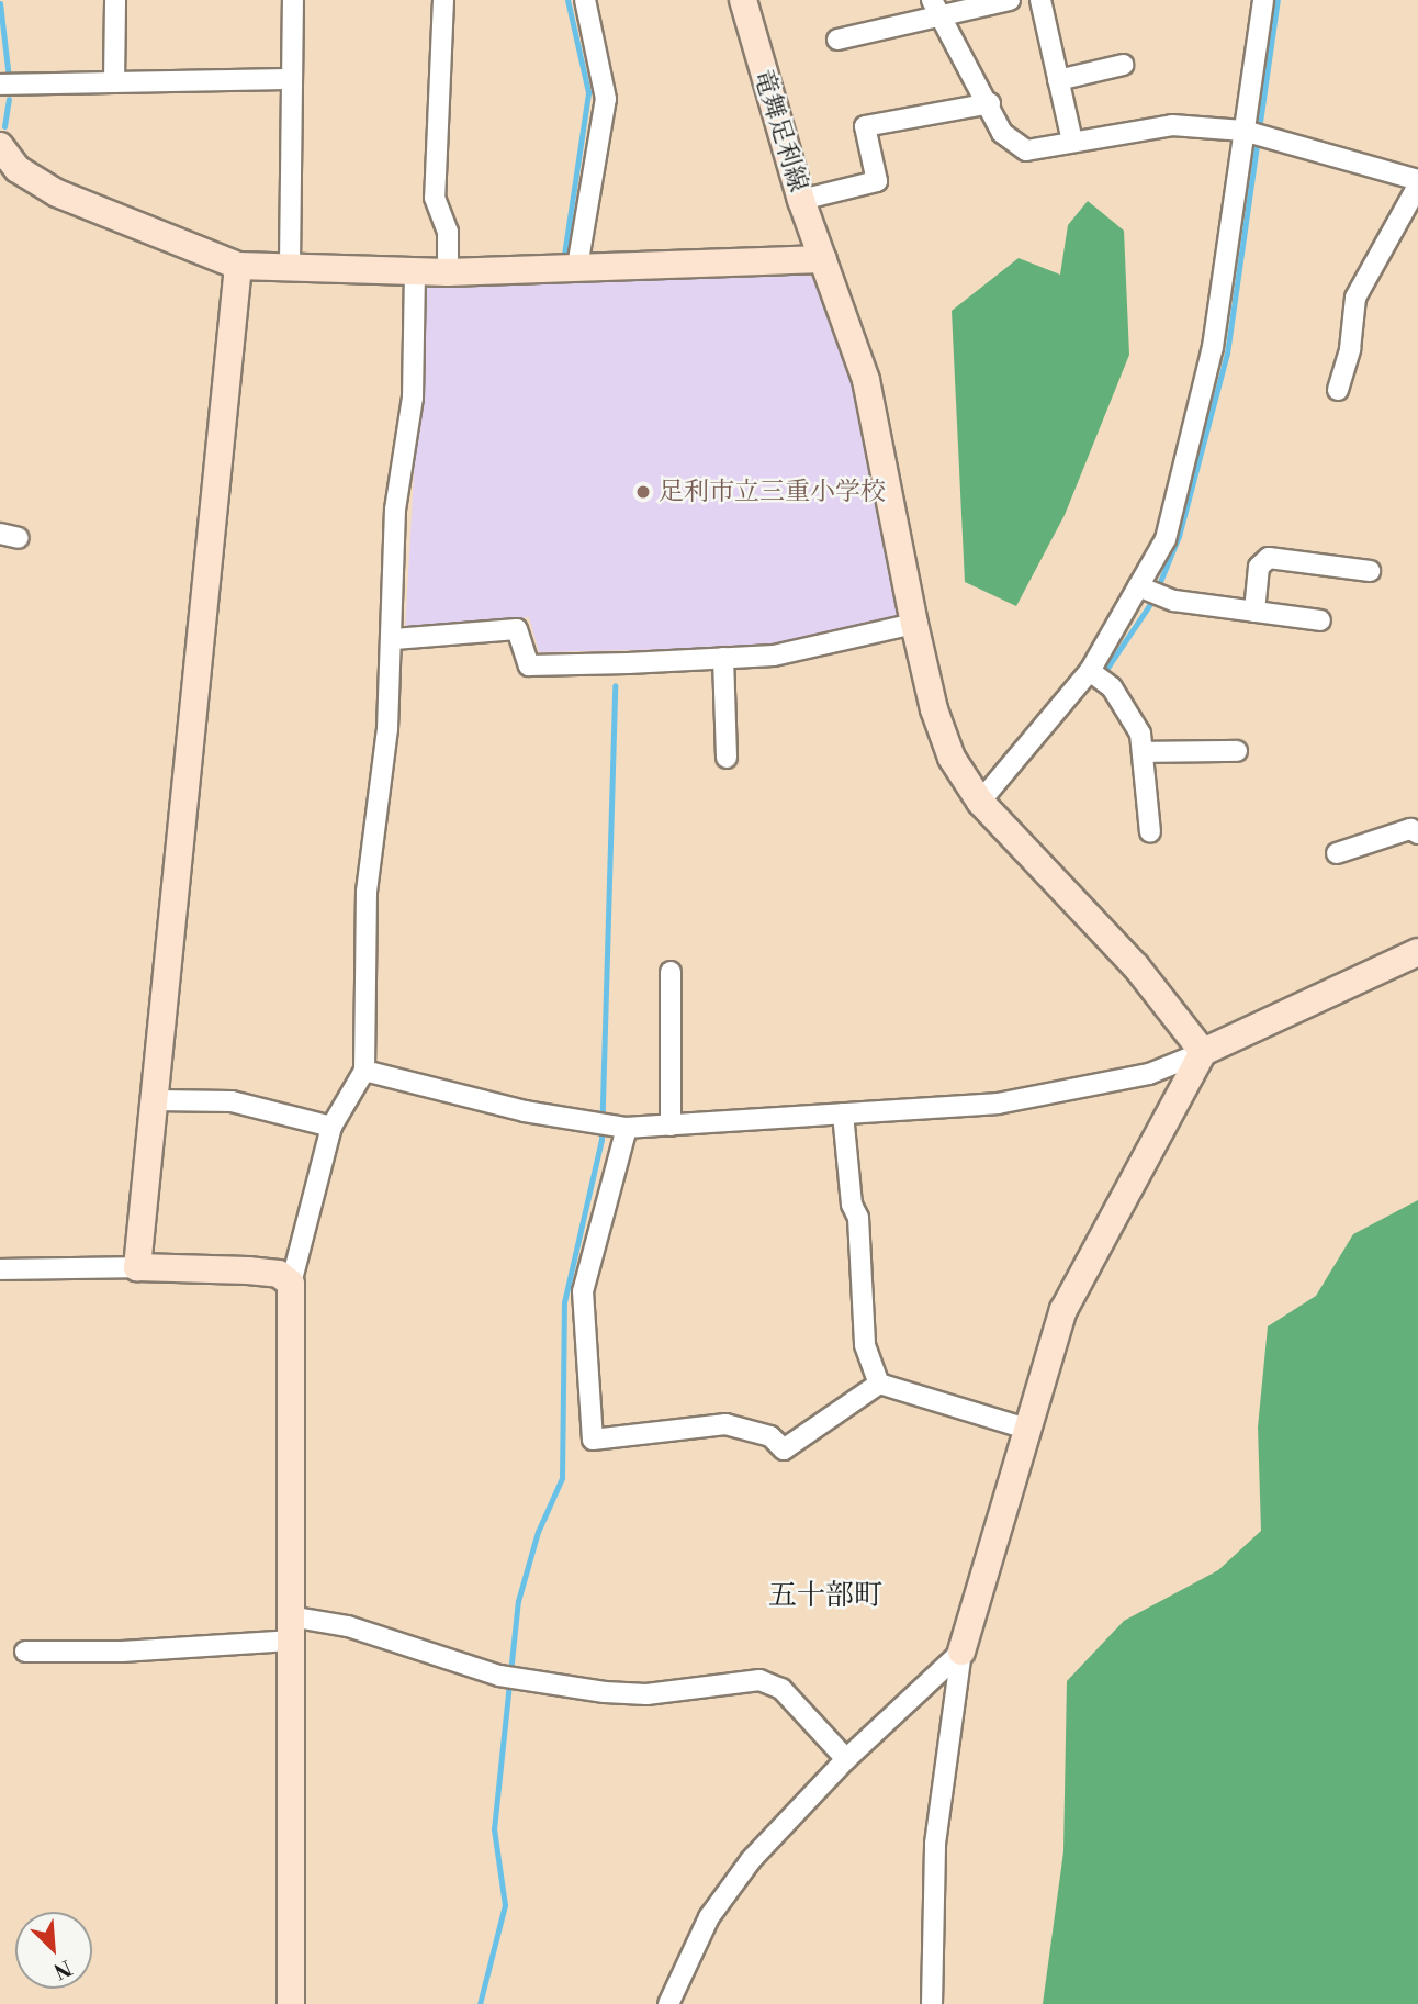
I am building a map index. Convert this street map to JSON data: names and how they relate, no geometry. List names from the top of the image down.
{
  "streets": {
    "street": ["竜舞足利線"]
  },
  "districts": ["五十部町"],
  "places": ["足利市立三重小学校"],
  "north": "bottom right"
}
